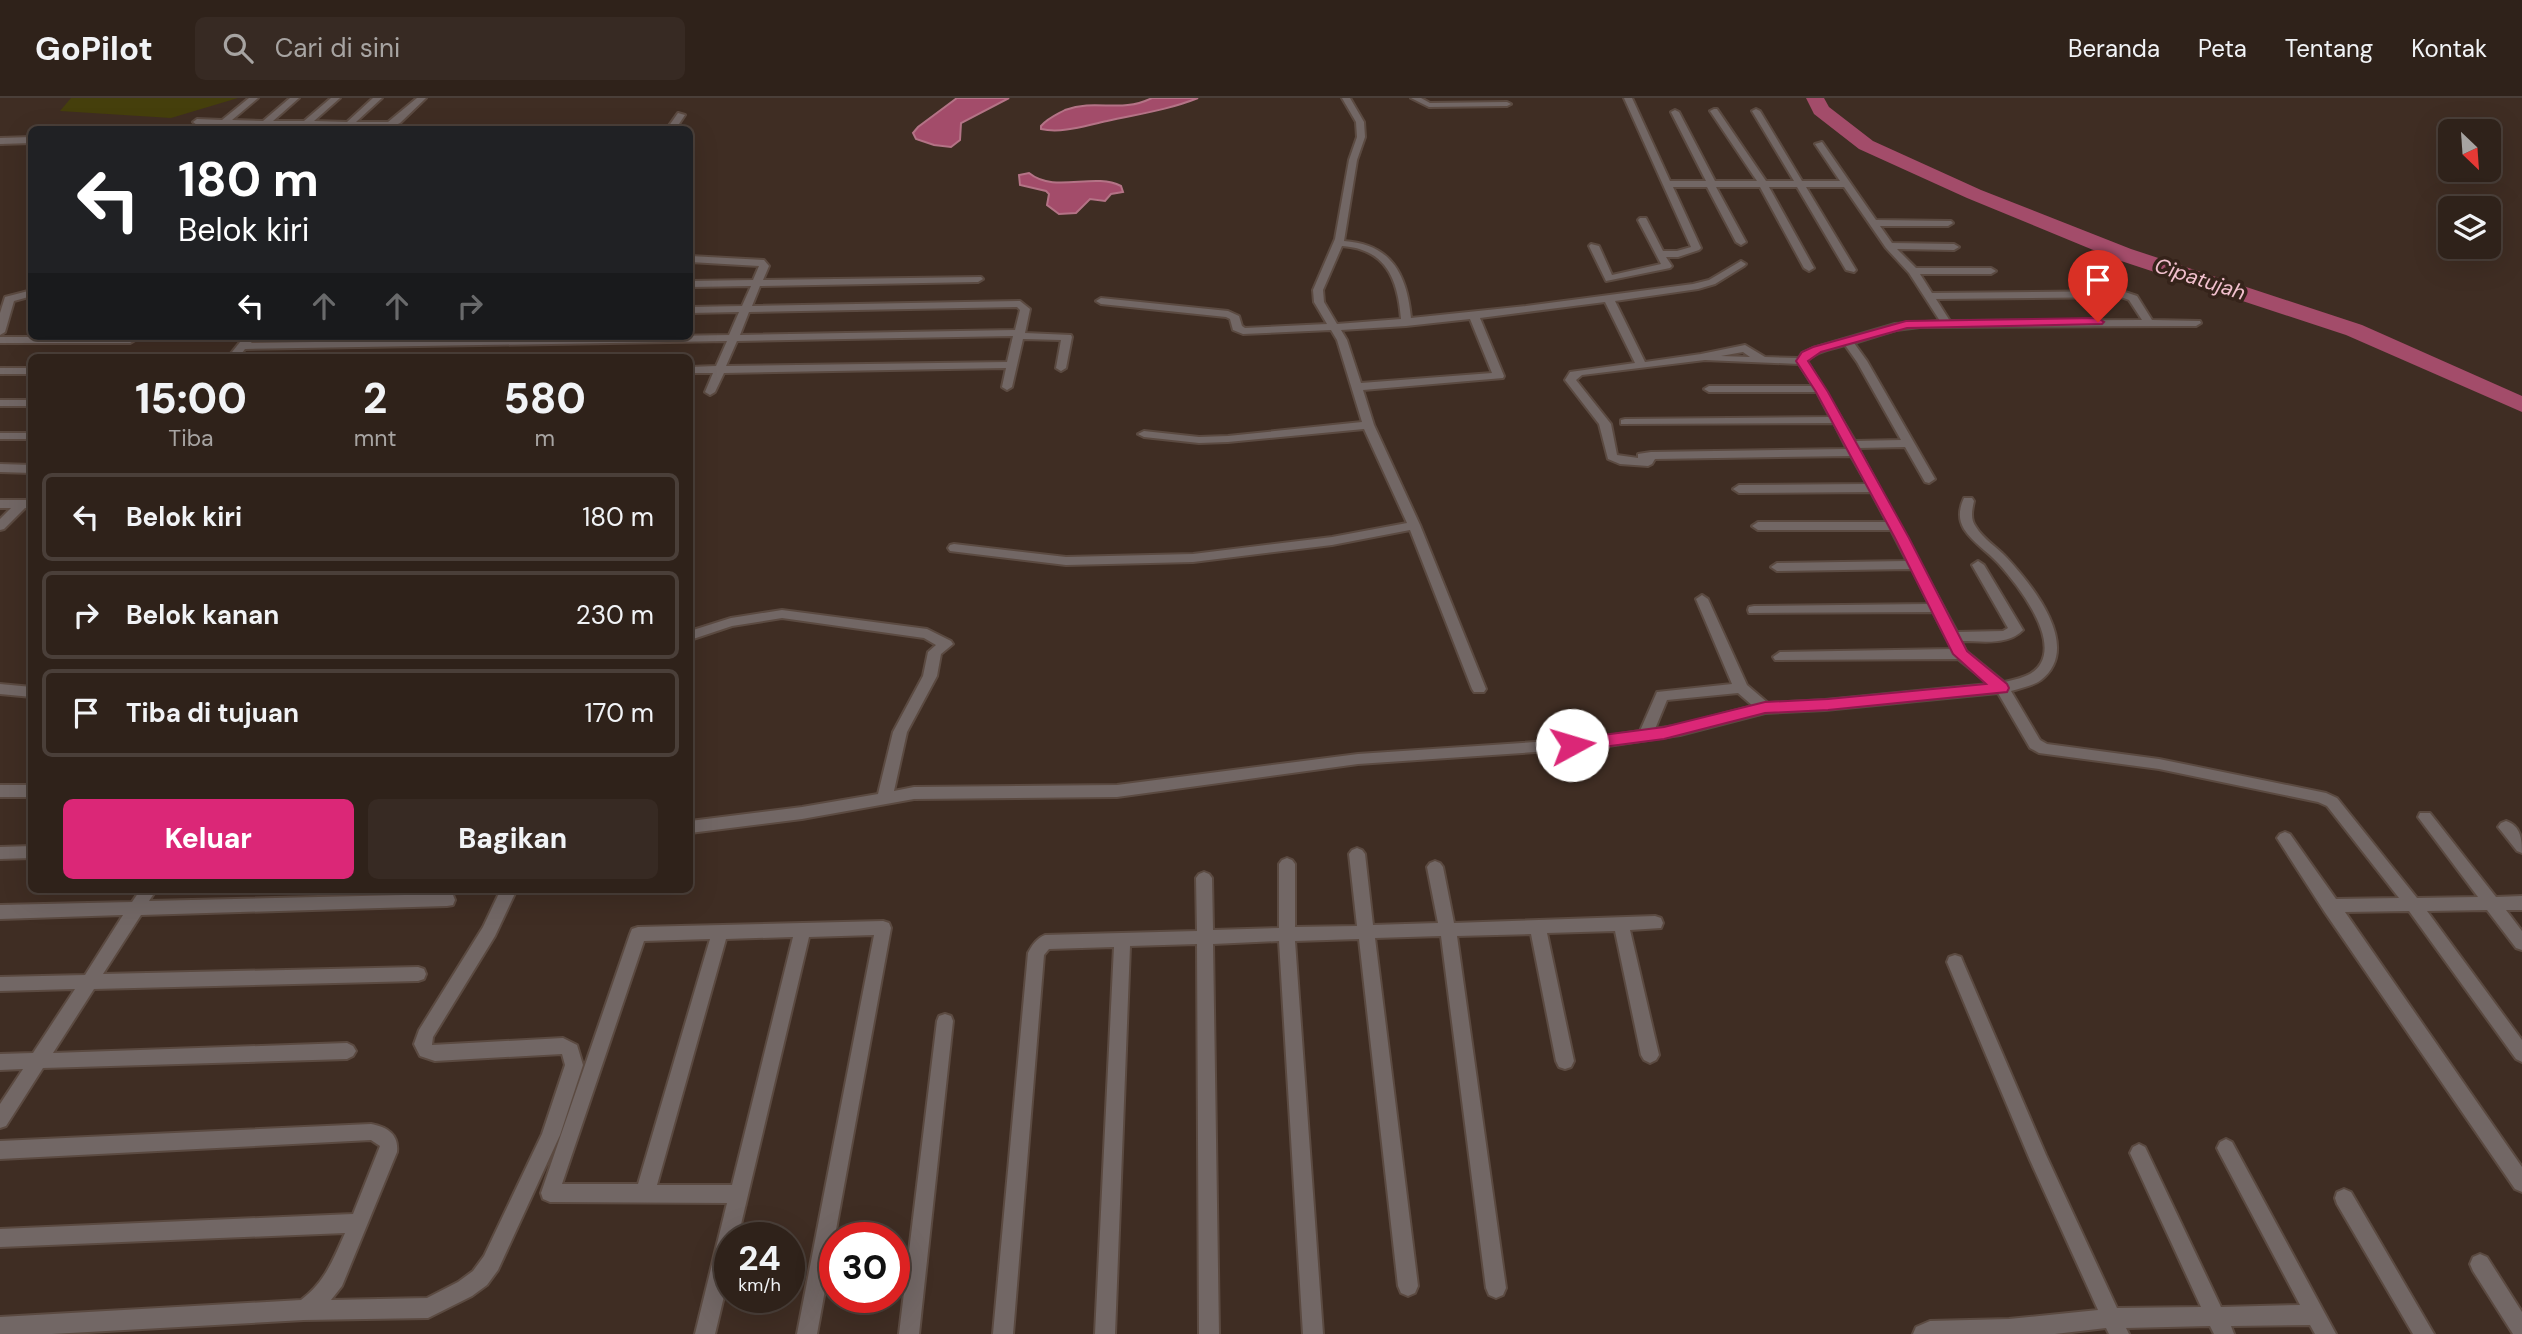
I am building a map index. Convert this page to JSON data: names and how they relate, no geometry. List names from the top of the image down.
{
  "water": ["Cipatujah"],
  "north": "bottom right",
  "page": {
    "header": "GoPilot",
    "search": "Cari di sini",
    "nav": [
      "Beranda",
      "Peta",
      "Tentang",
      "Kontak"
    ],
    "turn": ["180 m", "Belok kiri"],
    "eta": [
      "15:00",
      "Tiba",
      "2",
      "mnt",
      "580",
      "m"
    ],
    "list": [
      {
        "name": "Belok kiri",
        "value": "180 m"
      },
      {
        "name": "Belok kanan",
        "value": "230 m"
      },
      {
        "name": "Tiba di tujuan",
        "value": "170 m"
      }
    ],
    "buttons": ["Keluar", "Bagikan"],
    "speed": "24 km/h",
    "limit": "30"
  }
}
